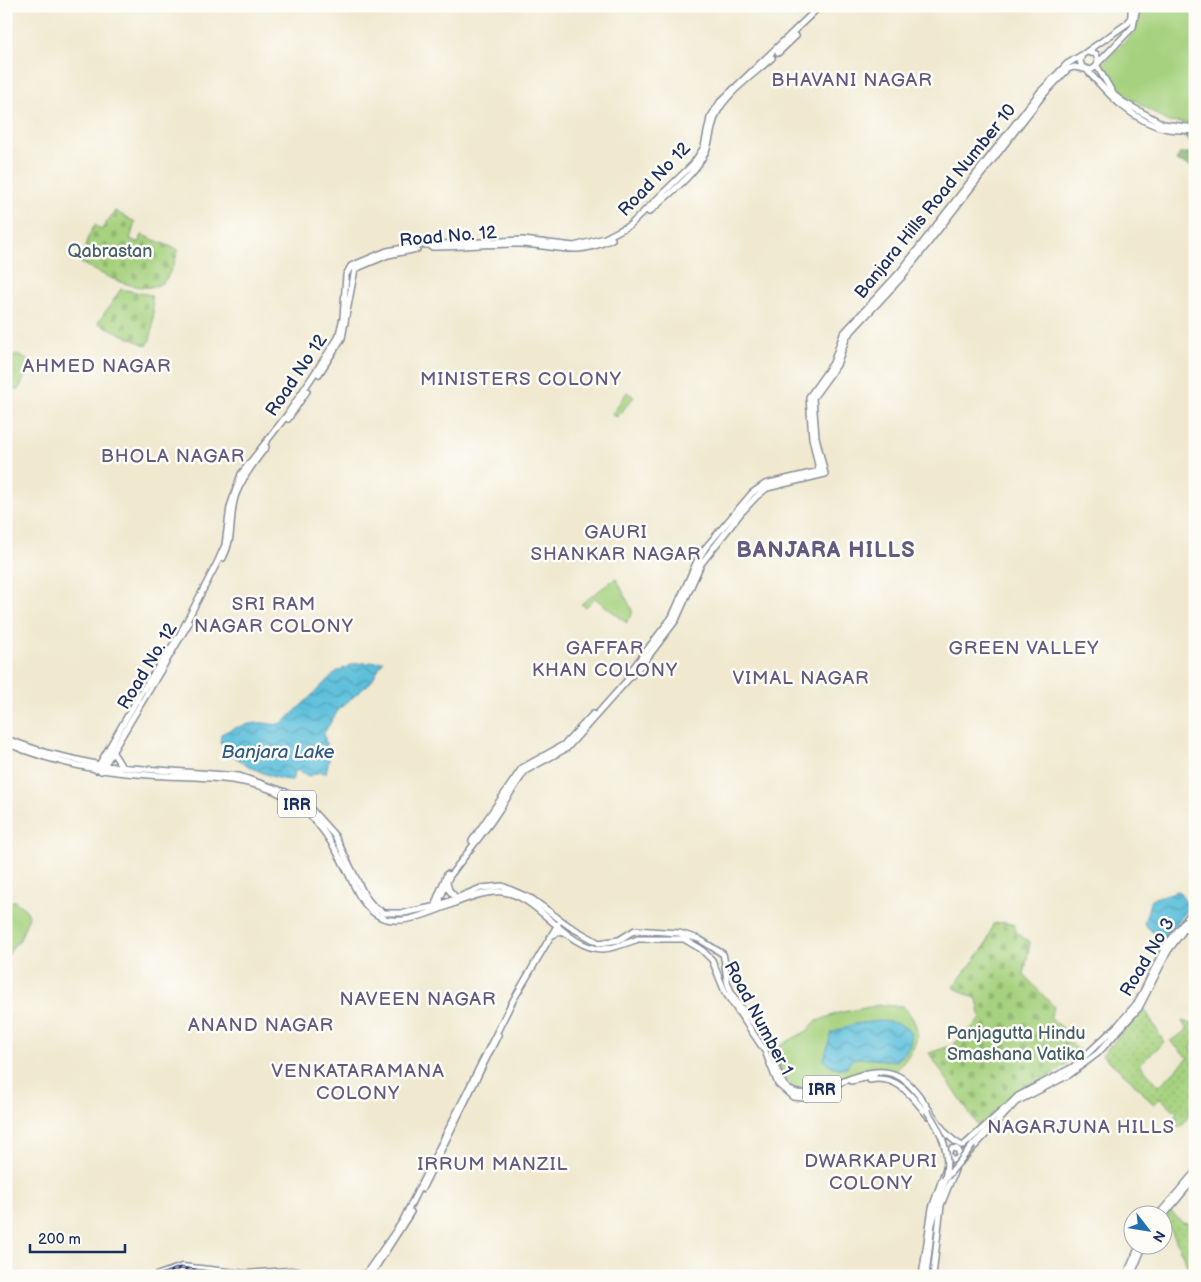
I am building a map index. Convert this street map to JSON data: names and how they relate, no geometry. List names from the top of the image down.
{
  "streets": {
    "main road": [
      "Road No 12",
      "Banjara Hills Road Number 10",
      "Road No. 12",
      "IRR",
      "Road No 3",
      "Road Number 1"
    ]
  },
  "crossings": [
    ["Road No 12", "Road No. 12"],
    ["Road No 12", "Road Number 1"],
    ["Road No. 12", "Road Number 1"],
    ["IRR", "Road Number 1"]
  ],
  "districts": [
    "BHAVANI NAGAR",
    "AHMED NAGAR",
    "MINISTERS COLONY",
    "BHOLA NAGAR",
    "GAURI SHANKAR NAGAR",
    "BANJARA HILLS",
    "SRI RAM NAGAR COLONY",
    "GAFFAR KHAN COLONY",
    "GREEN VALLEY",
    "VIMAL NAGAR",
    "NAVEEN NAGAR",
    "ANAND NAGAR",
    "VENKATARAMANA COLONY",
    "NAGARJUNA HILLS",
    "DWARKAPURI COLONY",
    "IRRUM MANZIL"
  ],
  "water": ["Banjara Lake"],
  "parks": ["Qabrastan", "Panjagutta Hindu Smashana Vatika"],
  "scale_bar": "200 m",
  "north": "bottom right"
}
